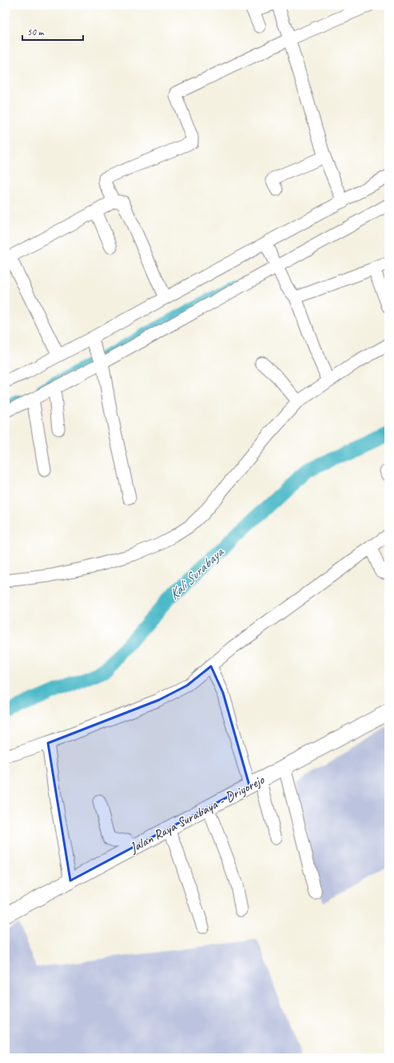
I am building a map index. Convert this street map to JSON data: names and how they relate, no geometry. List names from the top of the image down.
{
  "streets": {
    "main road": ["Jalan Raya Surabaya - Driyorejo"]
  },
  "water": ["Kali Surabaya"],
  "scale_bar": "50 m"
}
